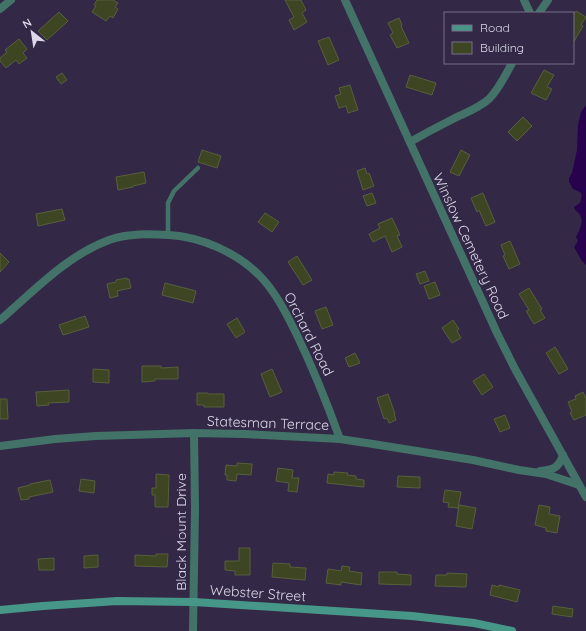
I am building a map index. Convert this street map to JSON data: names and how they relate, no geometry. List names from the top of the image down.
{
  "streets": {
    "street": [
      "Winslow Cemetery Road",
      "Orchard Road",
      "Statesman Terrace",
      "Black Mount Drive",
      "Webster Street"
    ]
  },
  "crossings": [
    ["Winslow Cemetery Road", "Statesman Terrace"],
    ["Orchard Road", "Statesman Terrace"],
    ["Statesman Terrace", "Black Mount Drive"],
    ["Black Mount Drive", "Webster Street"]
  ],
  "legend": ["Road", "Building"],
  "north": "top left"
}
